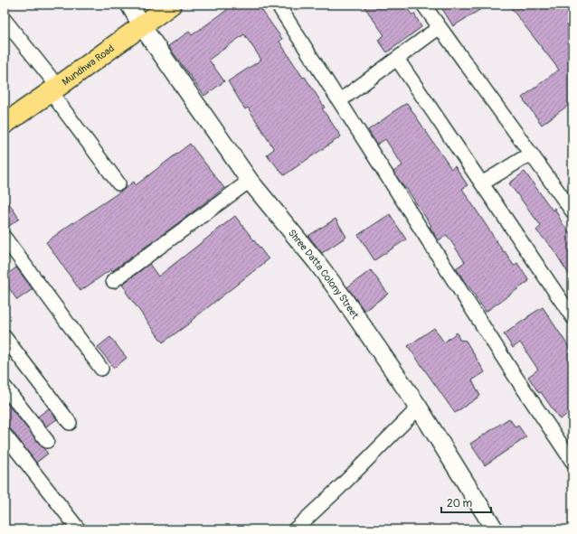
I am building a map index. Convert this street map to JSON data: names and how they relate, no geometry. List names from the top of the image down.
{
  "streets": {
    "main road": ["Mundhwa Road"],
    "street": ["Shree Datta Colony Street"]
  },
  "crossings": [
    ["Mundhwa Road", "Shree Datta Colony Street"]
  ],
  "scale_bar": "20 m"
}
